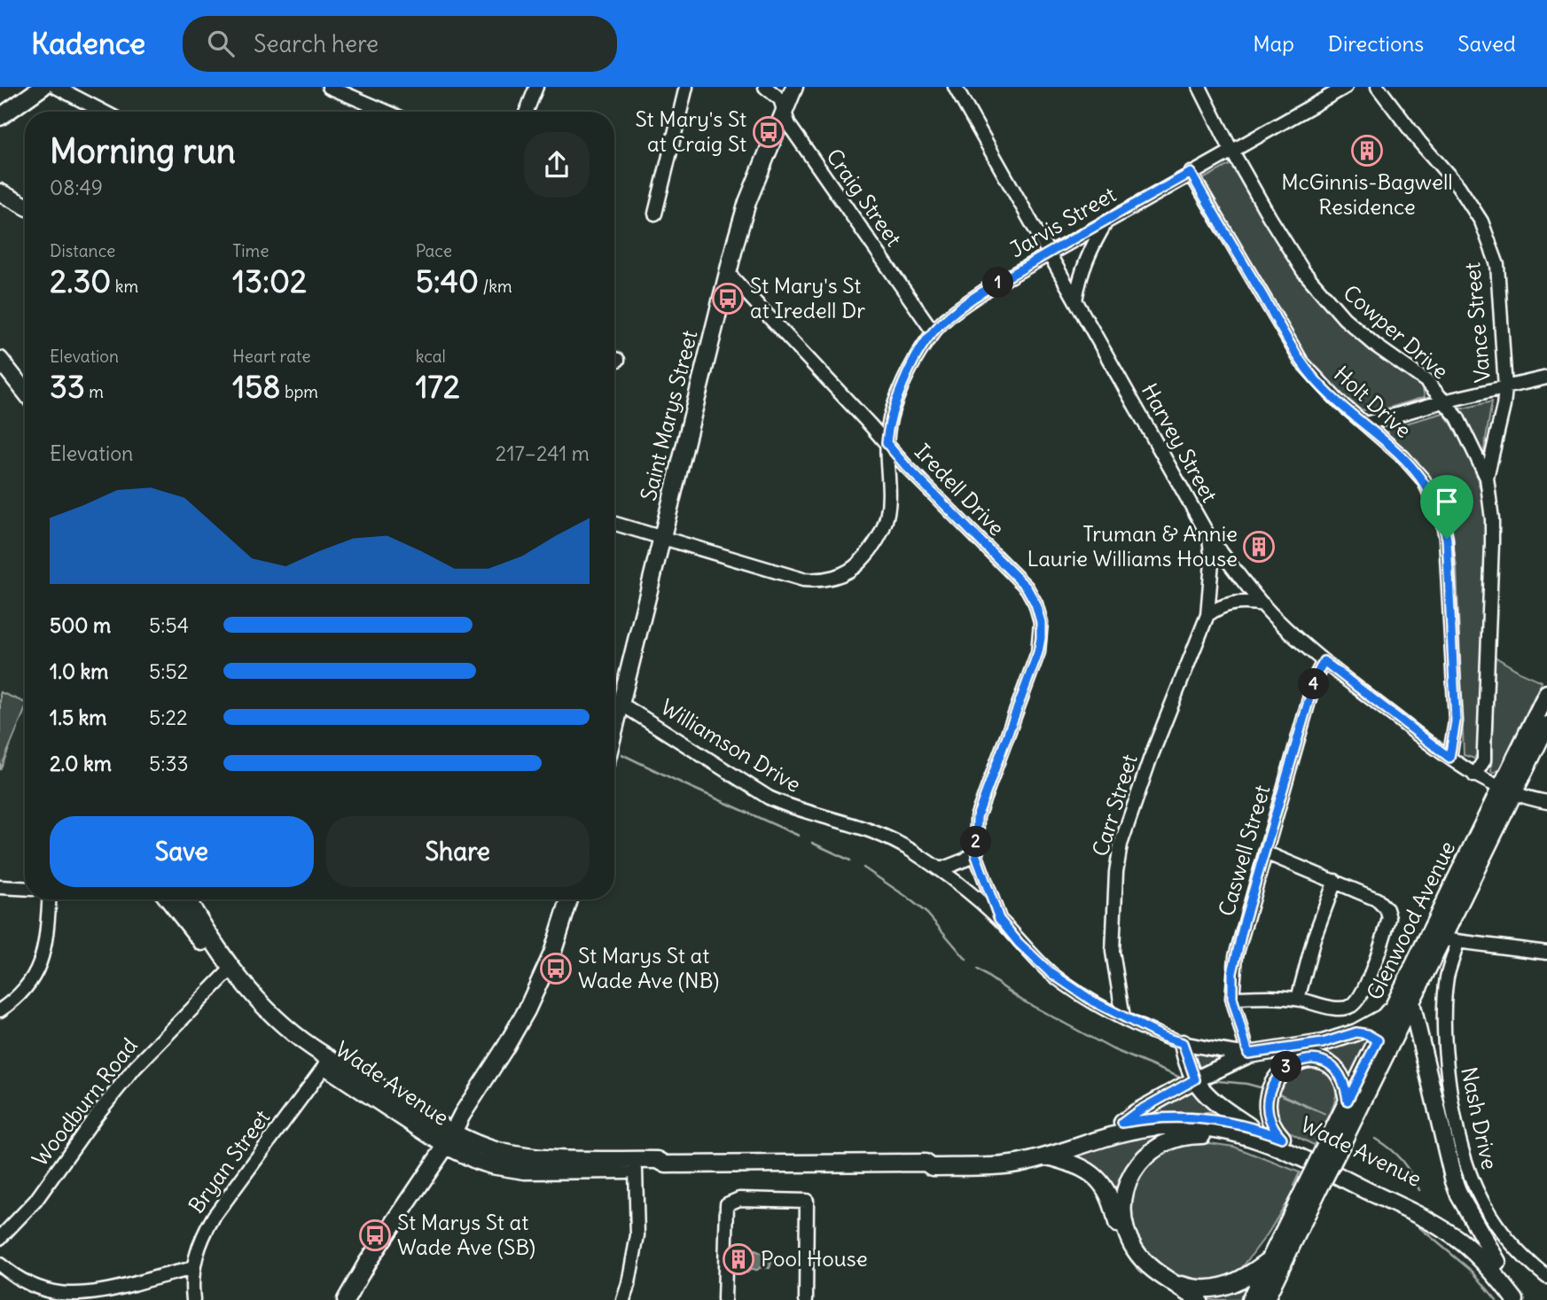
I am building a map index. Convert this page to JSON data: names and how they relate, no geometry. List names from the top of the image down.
{
  "streets": {
    "main road": ["Saint Marys Street", "Glenwood Avenue", "Wade Avenue"],
    "street": [
      "Craig Street",
      "Jarvis Street",
      "Vance Street",
      "Cowper Drive",
      "Holt Drive",
      "Harvey Street",
      "Iredell Drive",
      "Williamson Drive",
      "Carr Street",
      "Caswell Street",
      "Woodburn Road",
      "Nash Drive",
      "Bryan Street"
    ]
  },
  "crossings": [
    ["Craig Street", "Jarvis Street"],
    ["Craig Street", "Saint Marys Street"],
    ["Jarvis Street", "Cowper Drive"],
    ["Jarvis Street", "Holt Drive"],
    ["Jarvis Street", "Saint Marys Street"],
    ["Jarvis Street", "Harvey Street"],
    ["Jarvis Street", "Iredell Drive"],
    ["Vance Street", "Cowper Drive"],
    ["Cowper Drive", "Harvey Street"],
    ["Holt Drive", "Harvey Street"],
    ["Saint Marys Street", "Iredell Drive"],
    ["Harvey Street", "Carr Street"],
    ["Harvey Street", "Caswell Street"],
    ["Harvey Street", "Glenwood Avenue"],
    ["Iredell Drive", "Williamson Drive"],
    ["Williamson Drive", "Carr Street"],
    ["Williamson Drive", "Caswell Street"],
    ["Glenwood Avenue", "Nash Drive"],
    ["Wade Avenue", "Woodburn Road"],
    ["Wade Avenue", "Bryan Street"]
  ],
  "places": {
    "bus stop": [
      "St Mary's St at Craig St",
      "St Mary's St at Iredell Dr",
      "St Marys St at Wade Ave (NB)",
      "St Marys St at Wade Ave (SB)"
    ],
    "building": ["McGinnis-Bagwell Residence", "Truman & Annie Laurie Williams House", "Pool House"]
  },
  "page": {
    "header": "Kadence",
    "search": "Search here",
    "nav": ["Map", "Directions", "Saved"],
    "heading": ["Morning run", "08:49"],
    "stats": [
      ["Distance", "2.30 km"],
      ["Time", "13:02"],
      ["Pace", "5:40 /km"],
      ["Elevation", "33 m"],
      ["Heart rate", "158 bpm"],
      ["kcal", "172"]
    ],
    "pins": [
      "1",
      "4",
      "2",
      "3"
    ],
    "chart": ["Elevation", "217–241 m"],
    "list": [
      {
        "name": "500 m",
        "note": "5:54"
      },
      {
        "name": "1.0 km",
        "note": "5:52"
      },
      {
        "name": "1.5 km",
        "note": "5:22"
      },
      {
        "name": "2.0 km",
        "note": "5:33"
      }
    ],
    "buttons": ["Save", "Share"]
  }
}
